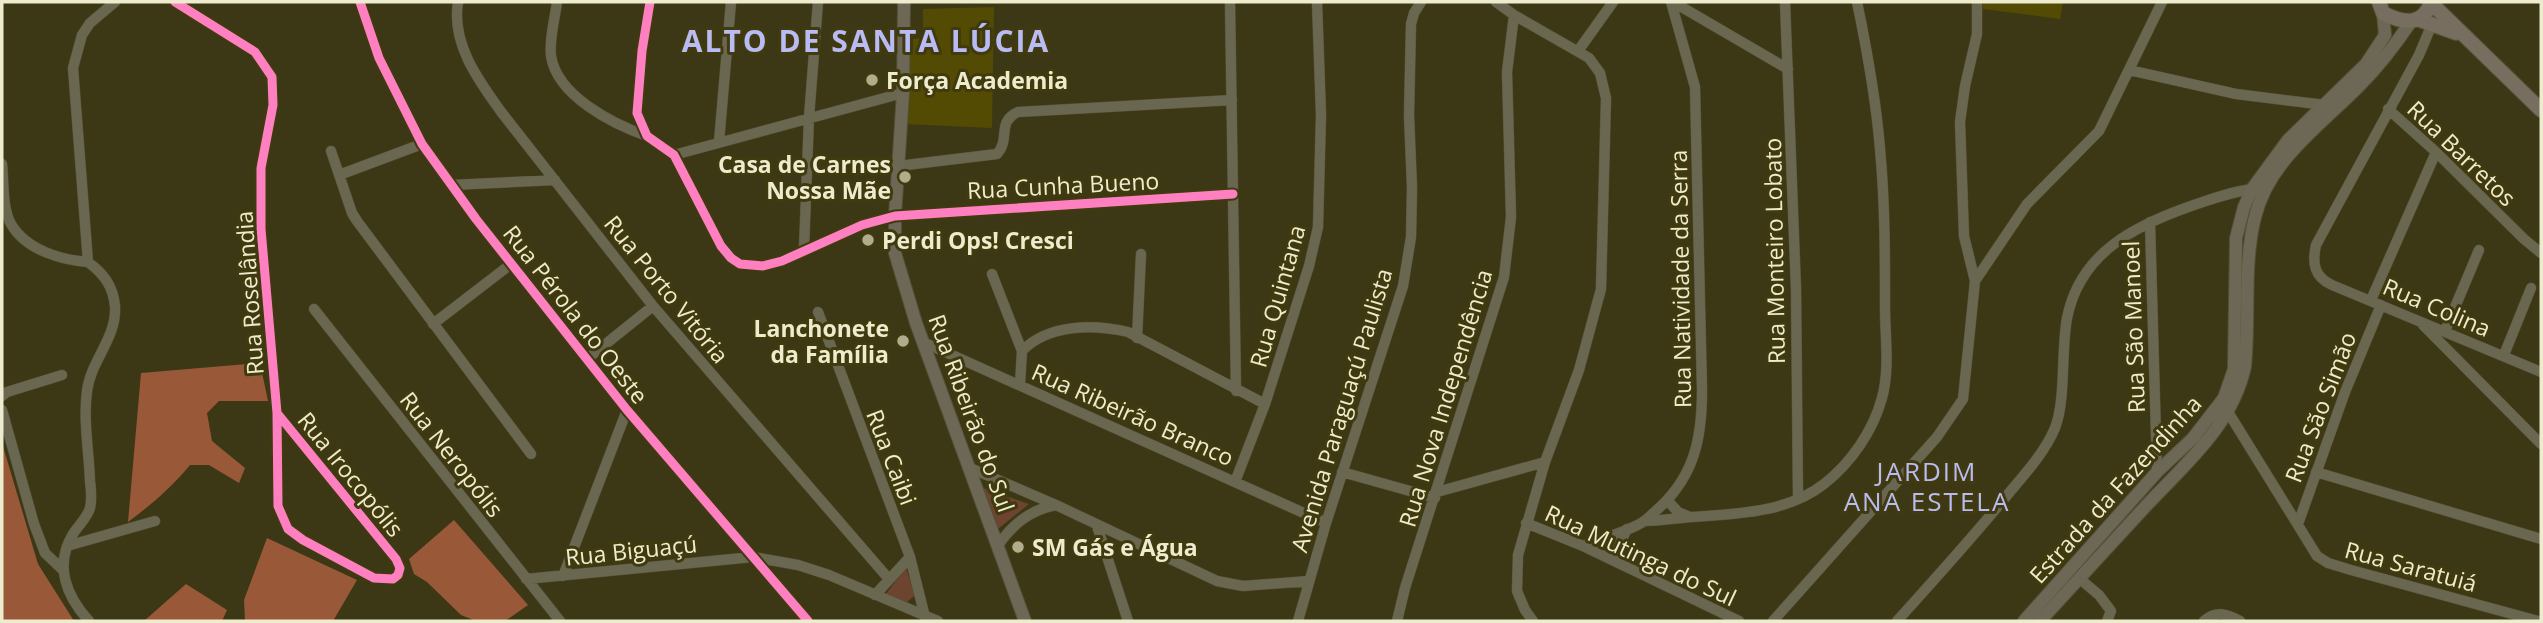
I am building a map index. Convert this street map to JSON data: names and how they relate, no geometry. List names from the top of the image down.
{
  "streets": {
    "main road": ["Rua Ribeirão do Sul", "Estrada da Fazendinha"],
    "street": [
      "Rua Barretos",
      "Rua Cunha Bueno",
      "Rua Monteiro Lobato",
      "Rua Natividade da Serra",
      "Rua Porto Vitória",
      "Rua Roselândia",
      "Rua Quintana",
      "Rua Colina",
      "Rua Pérola do Oeste",
      "Rua São Manoel",
      "Rua Nova Independência",
      "Rua São Simão",
      "Avenida Paraguaçú Paulista",
      "Rua Ribeirão Branco",
      "Rua Neropólis",
      "Rua Caibi",
      "Rua Irocopólis",
      "Rua Biguaçú",
      "Rua Mutinga do Sul",
      "Rua Saratuiá"
    ]
  },
  "crossings": [
    ["Rua Barretos", "Rua Colina"],
    ["Rua Barretos", "Rua São Simão"],
    ["Rua Cunha Bueno", "Rua Ribeirão do Sul"],
    ["Rua Natividade da Serra", "Rua Mutinga do Sul"],
    ["Rua Roselândia", "Rua Irocopólis"],
    ["Rua Quintana", "Rua Ribeirão Branco"],
    ["Rua Colina", "Rua São Simão"],
    ["Rua Pérola do Oeste", "Rua Biguaçú"],
    ["Rua São Manoel", "Estrada da Fazendinha"],
    ["Rua São Simão", "Rua Saratuiá"],
    ["Avenida Paraguaçú Paulista", "Rua Ribeirão Branco"],
    ["Rua Ribeirão do Sul", "Rua Ribeirão Branco"],
    ["Rua Neropólis", "Rua Biguaçú"],
    ["Rua Caibi", "Rua Biguaçú"],
    ["Estrada da Fazendinha", "Rua Saratuiá"]
  ],
  "districts": ["ALTO DE SANTA LÚCIA", "JARDIM ANA ESTELA"],
  "places": [
    "Força Academia",
    "Casa de Carnes Nossa Mãe",
    "Perdi Ops! Cresci",
    "Lanchonete da Família",
    "SM Gás e Água"
  ]
}
